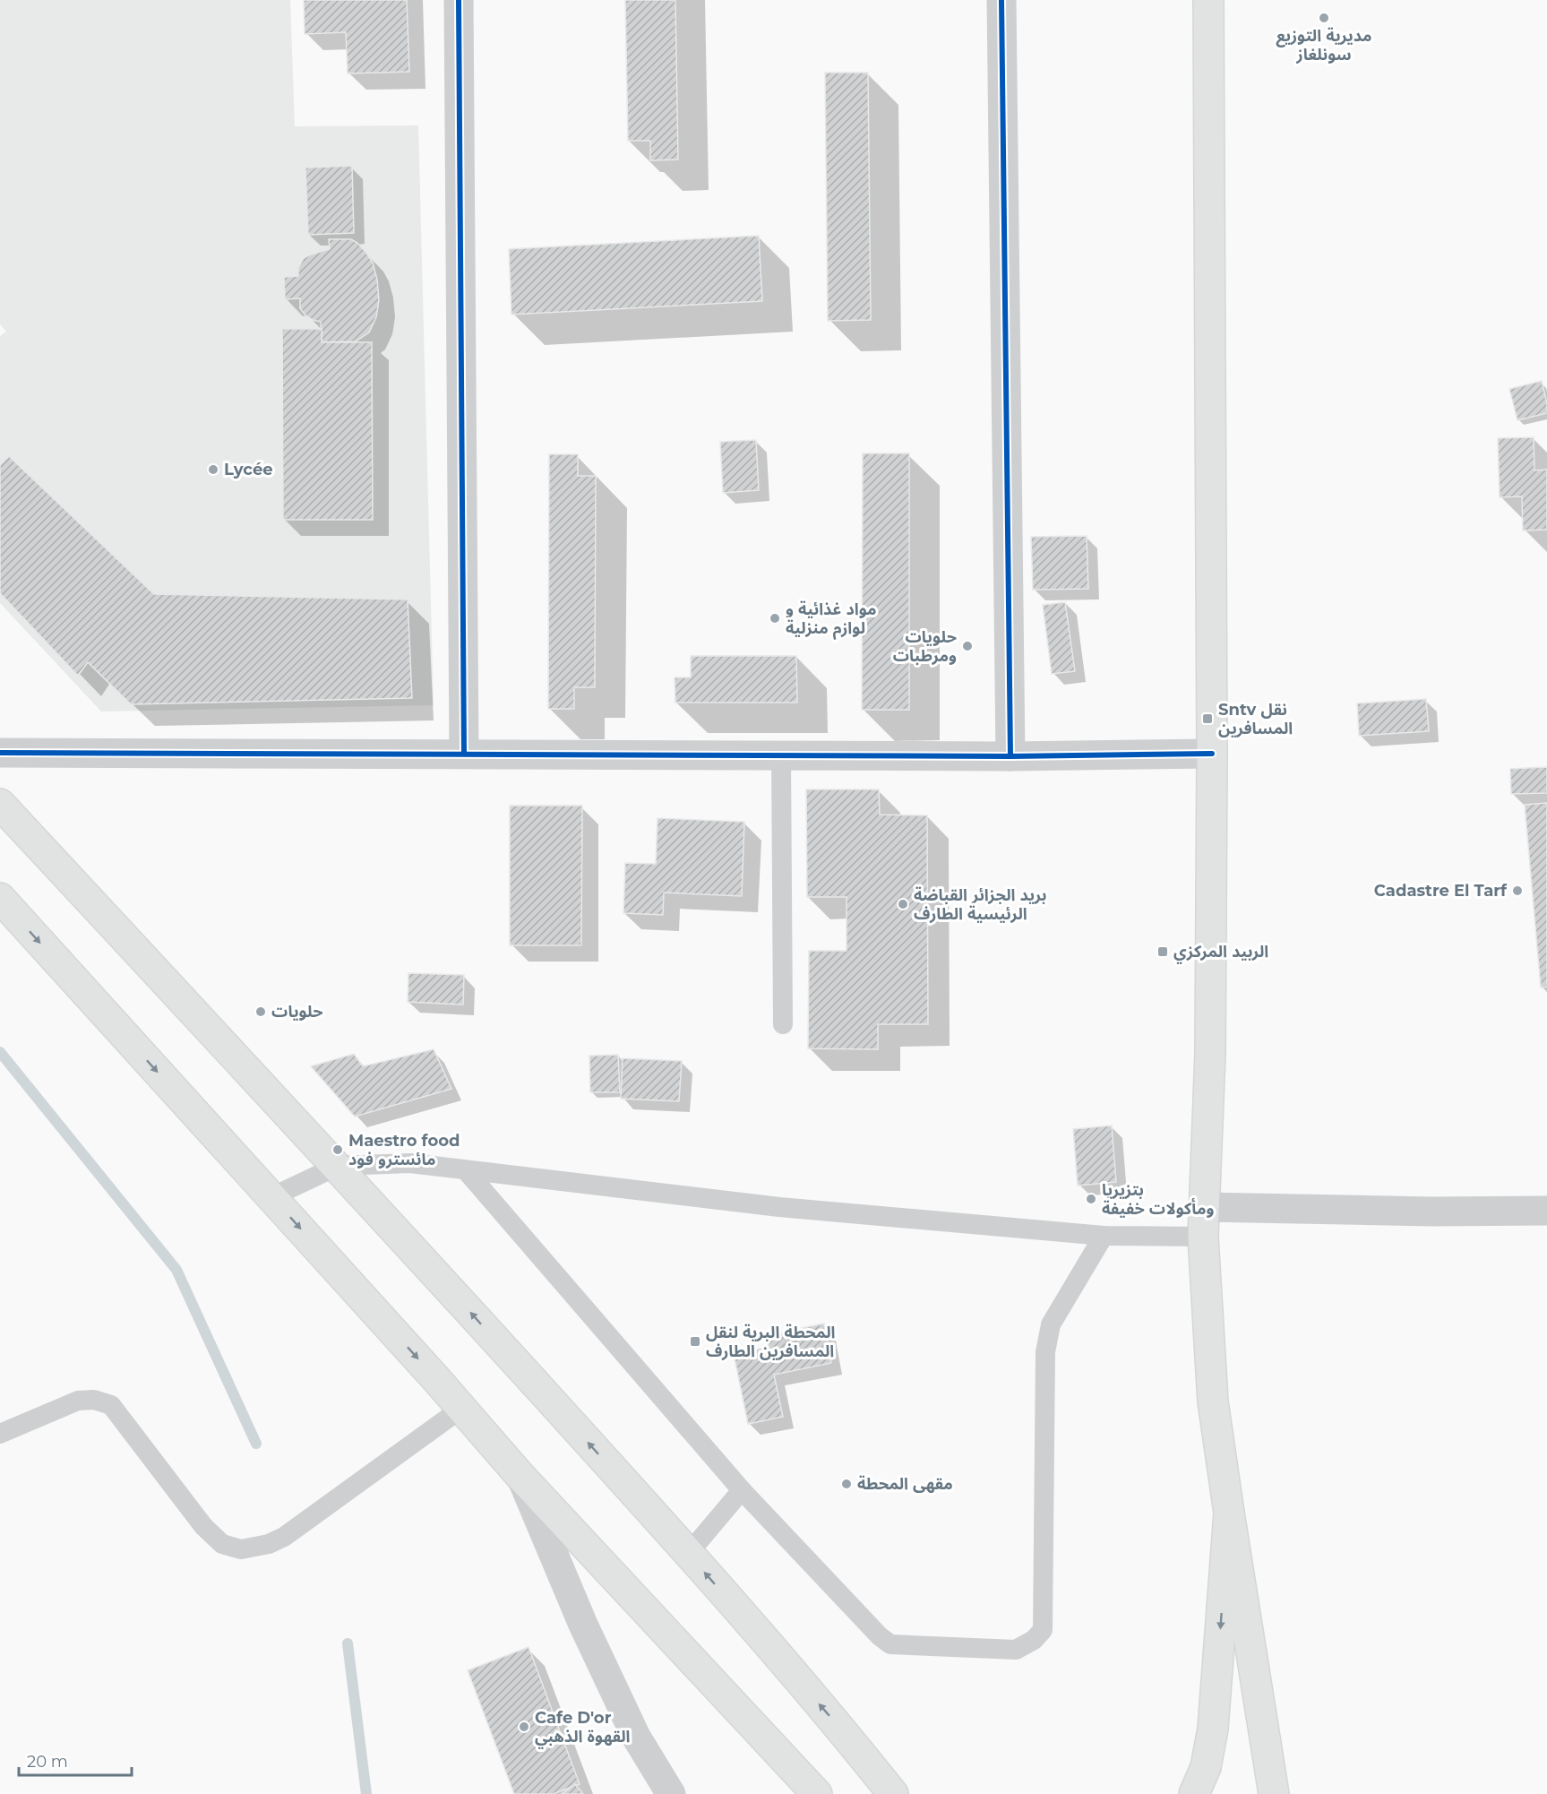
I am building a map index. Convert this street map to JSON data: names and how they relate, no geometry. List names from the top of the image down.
{
  "places": {
    "other": [
      "مديرية التوزيع سونلغاز",
      "Lycée",
      "مواد غذائية و لوازم منزلية",
      "حلويات ومرطبات",
      "Cadastre El Tarf",
      "بريد الجزائر القباضة الرئيسية الطارف",
      "حلويات",
      "Maestro food مائسترو فود",
      "بتزيريا ومأكولات خفيفة",
      "مقهى المحطة",
      "Cafe D'or القهوة الذهبي"
    ],
    "transit": ["Sntv نقل المسافرين", "الربيد المركزي", "المحطة البرية لنقل المسافرين الطارف"]
  },
  "scale_bar": "20 m"
}
